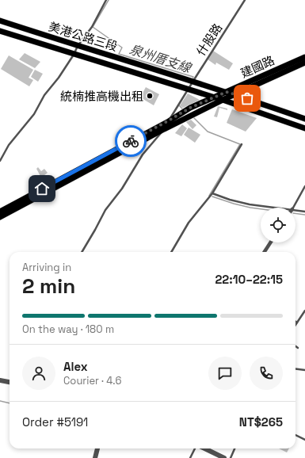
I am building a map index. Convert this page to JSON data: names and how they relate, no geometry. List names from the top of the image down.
{
  "streets": {
    "main road": ["美港公路三段", "建國路"],
    "lane": ["什股路"]
  },
  "crossings": [
    ["美港公路三段", "什股路"],
    ["美港公路三段", "建國路"],
    ["什股路", "建國路"]
  ],
  "water": ["泉州厝支線"],
  "places": ["統楠推高機出租"],
  "page": {
    "heading": ["2 min", "Arriving in", "22:10–22:15"],
    "panel": [
      "Alex",
      "Courier · 4.6",
      "Order #5191",
      "NT$265"
    ],
    "bar": "On the way · 180 m"
  }
}
